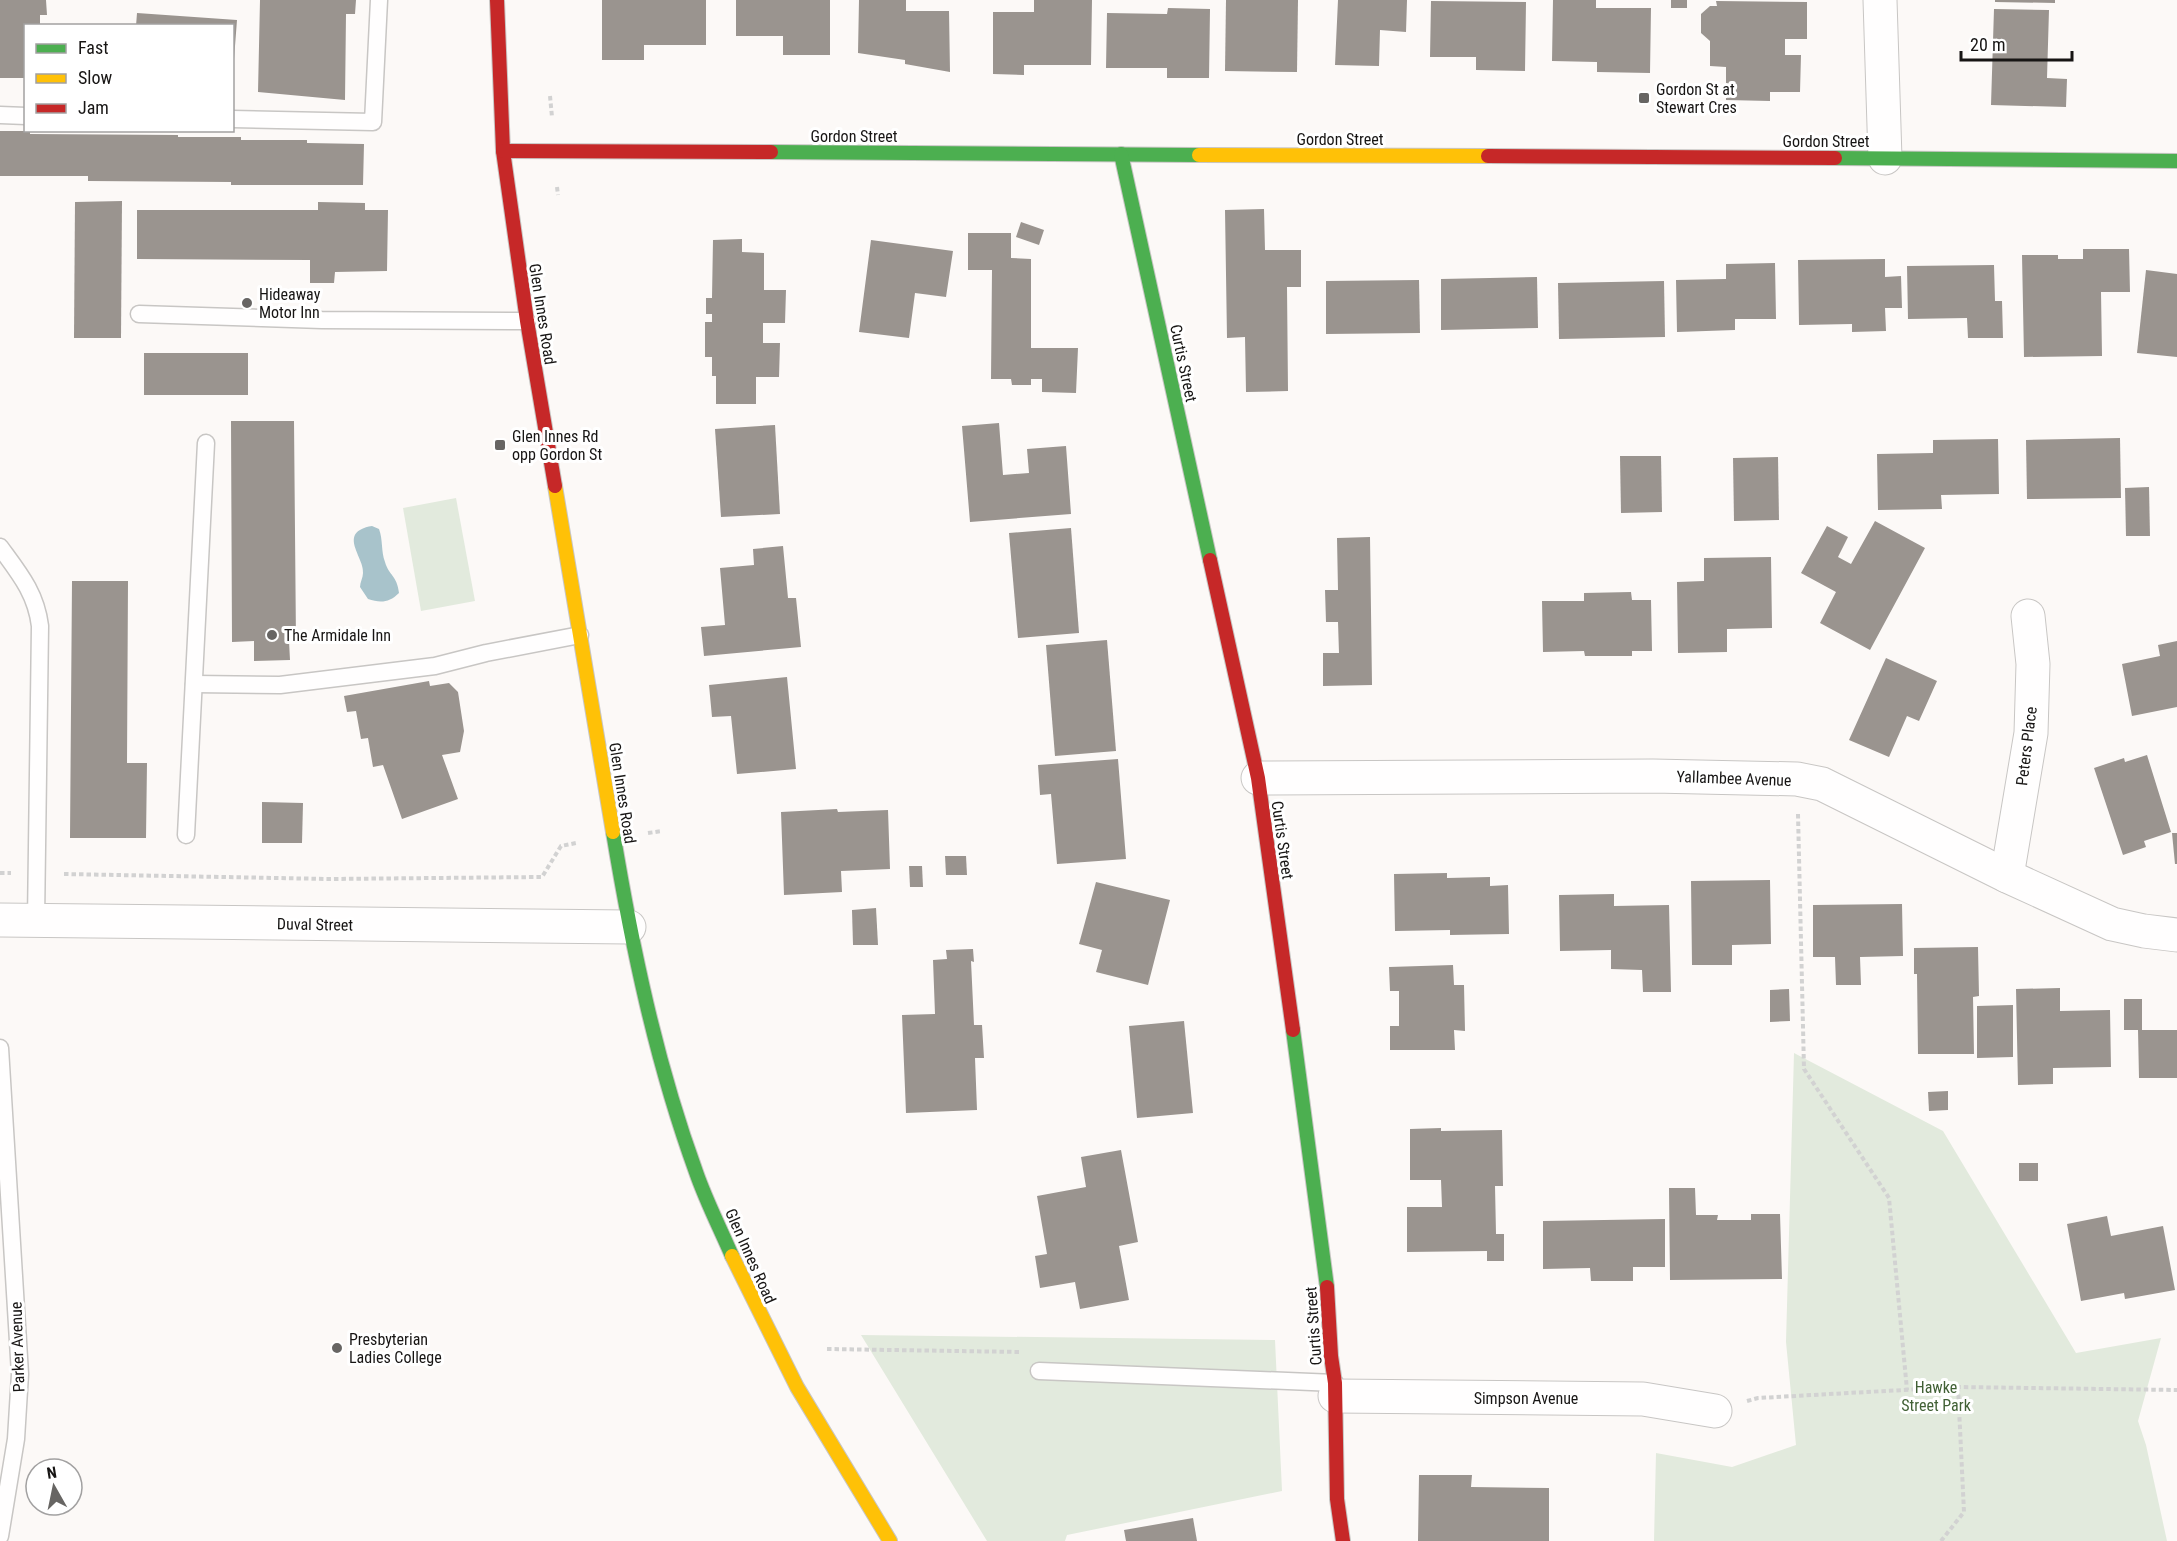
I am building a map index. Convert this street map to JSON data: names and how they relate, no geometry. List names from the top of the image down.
{
  "streets": {
    "street": [
      "Gordon Street",
      "Glen Innes Road",
      "Curtis Street",
      "Peters Place",
      "Yallambee Avenue",
      "Duval Street",
      "Simpson Avenue"
    ],
    "lane": ["Parker Avenue"]
  },
  "crossings": [
    ["Gordon Street", "Glen Innes Road"],
    ["Gordon Street", "Curtis Street"],
    ["Glen Innes Road", "Duval Street"],
    ["Curtis Street", "Yallambee Avenue"],
    ["Curtis Street", "Simpson Avenue"],
    ["Peters Place", "Yallambee Avenue"]
  ],
  "parks": ["Hawke Street Park"],
  "places": {
    "transit": ["Gordon St at Stewart Cres", "Glen Innes Rd opp Gordon St"],
    "other": ["Hideaway Motor Inn", "The Armidale Inn", "Presbyterian Ladies College"]
  },
  "legend": ["Fast", "Slow", "Jam"],
  "scale_bar": "20 m",
  "north": "top"
}
